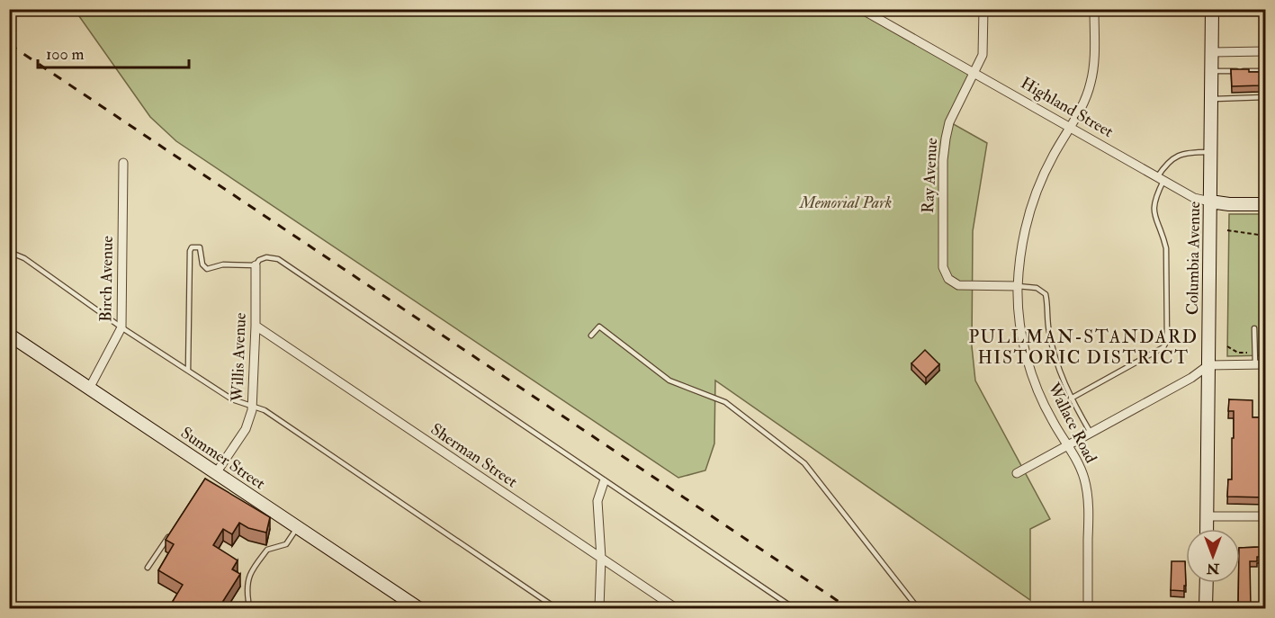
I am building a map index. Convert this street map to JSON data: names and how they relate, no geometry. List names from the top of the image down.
{
  "streets": {
    "street": [
      "Highland Street",
      "Ray Avenue",
      "Columbia Avenue",
      "Birch Avenue",
      "Willis Avenue",
      "Wallace Road",
      "Sherman Street",
      "Summer Street"
    ]
  },
  "crossings": [
    ["Highland Street", "Ray Avenue"],
    ["Highland Street", "Columbia Avenue"],
    ["Highland Street", "Wallace Road"],
    ["Ray Avenue", "Wallace Road"],
    ["Birch Avenue", "Summer Street"],
    ["Willis Avenue", "Sherman Street"],
    ["Willis Avenue", "Summer Street"]
  ],
  "districts": ["PULLMAN-STANDARD HISTORIC DISTRICT"],
  "parks": ["Memorial Park"],
  "scale_bar": "100 m",
  "north": "bottom"
}
